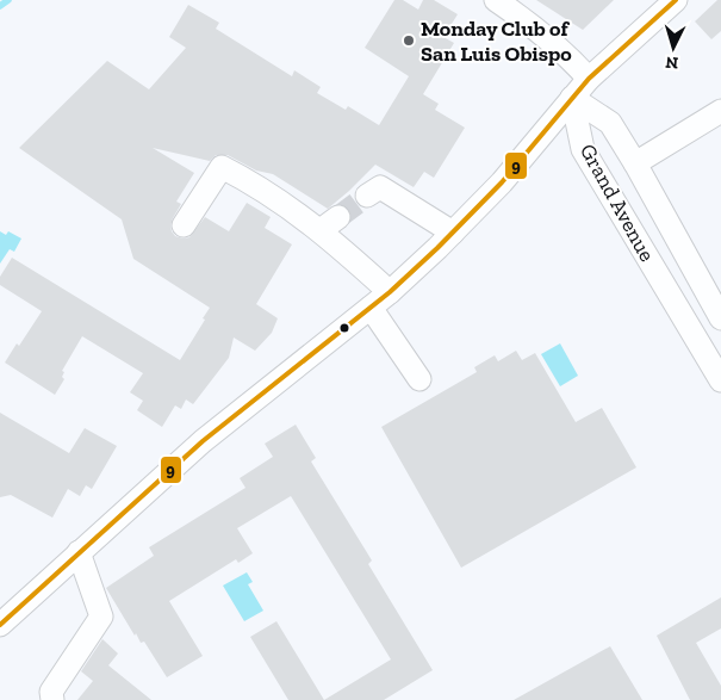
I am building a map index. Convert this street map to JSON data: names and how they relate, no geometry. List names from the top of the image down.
{
  "streets": {
    "street": ["Grand Avenue"]
  },
  "places": ["Monday Club of San Luis Obispo"],
  "lines": ["transit line 9"],
  "north": "bottom"
}
